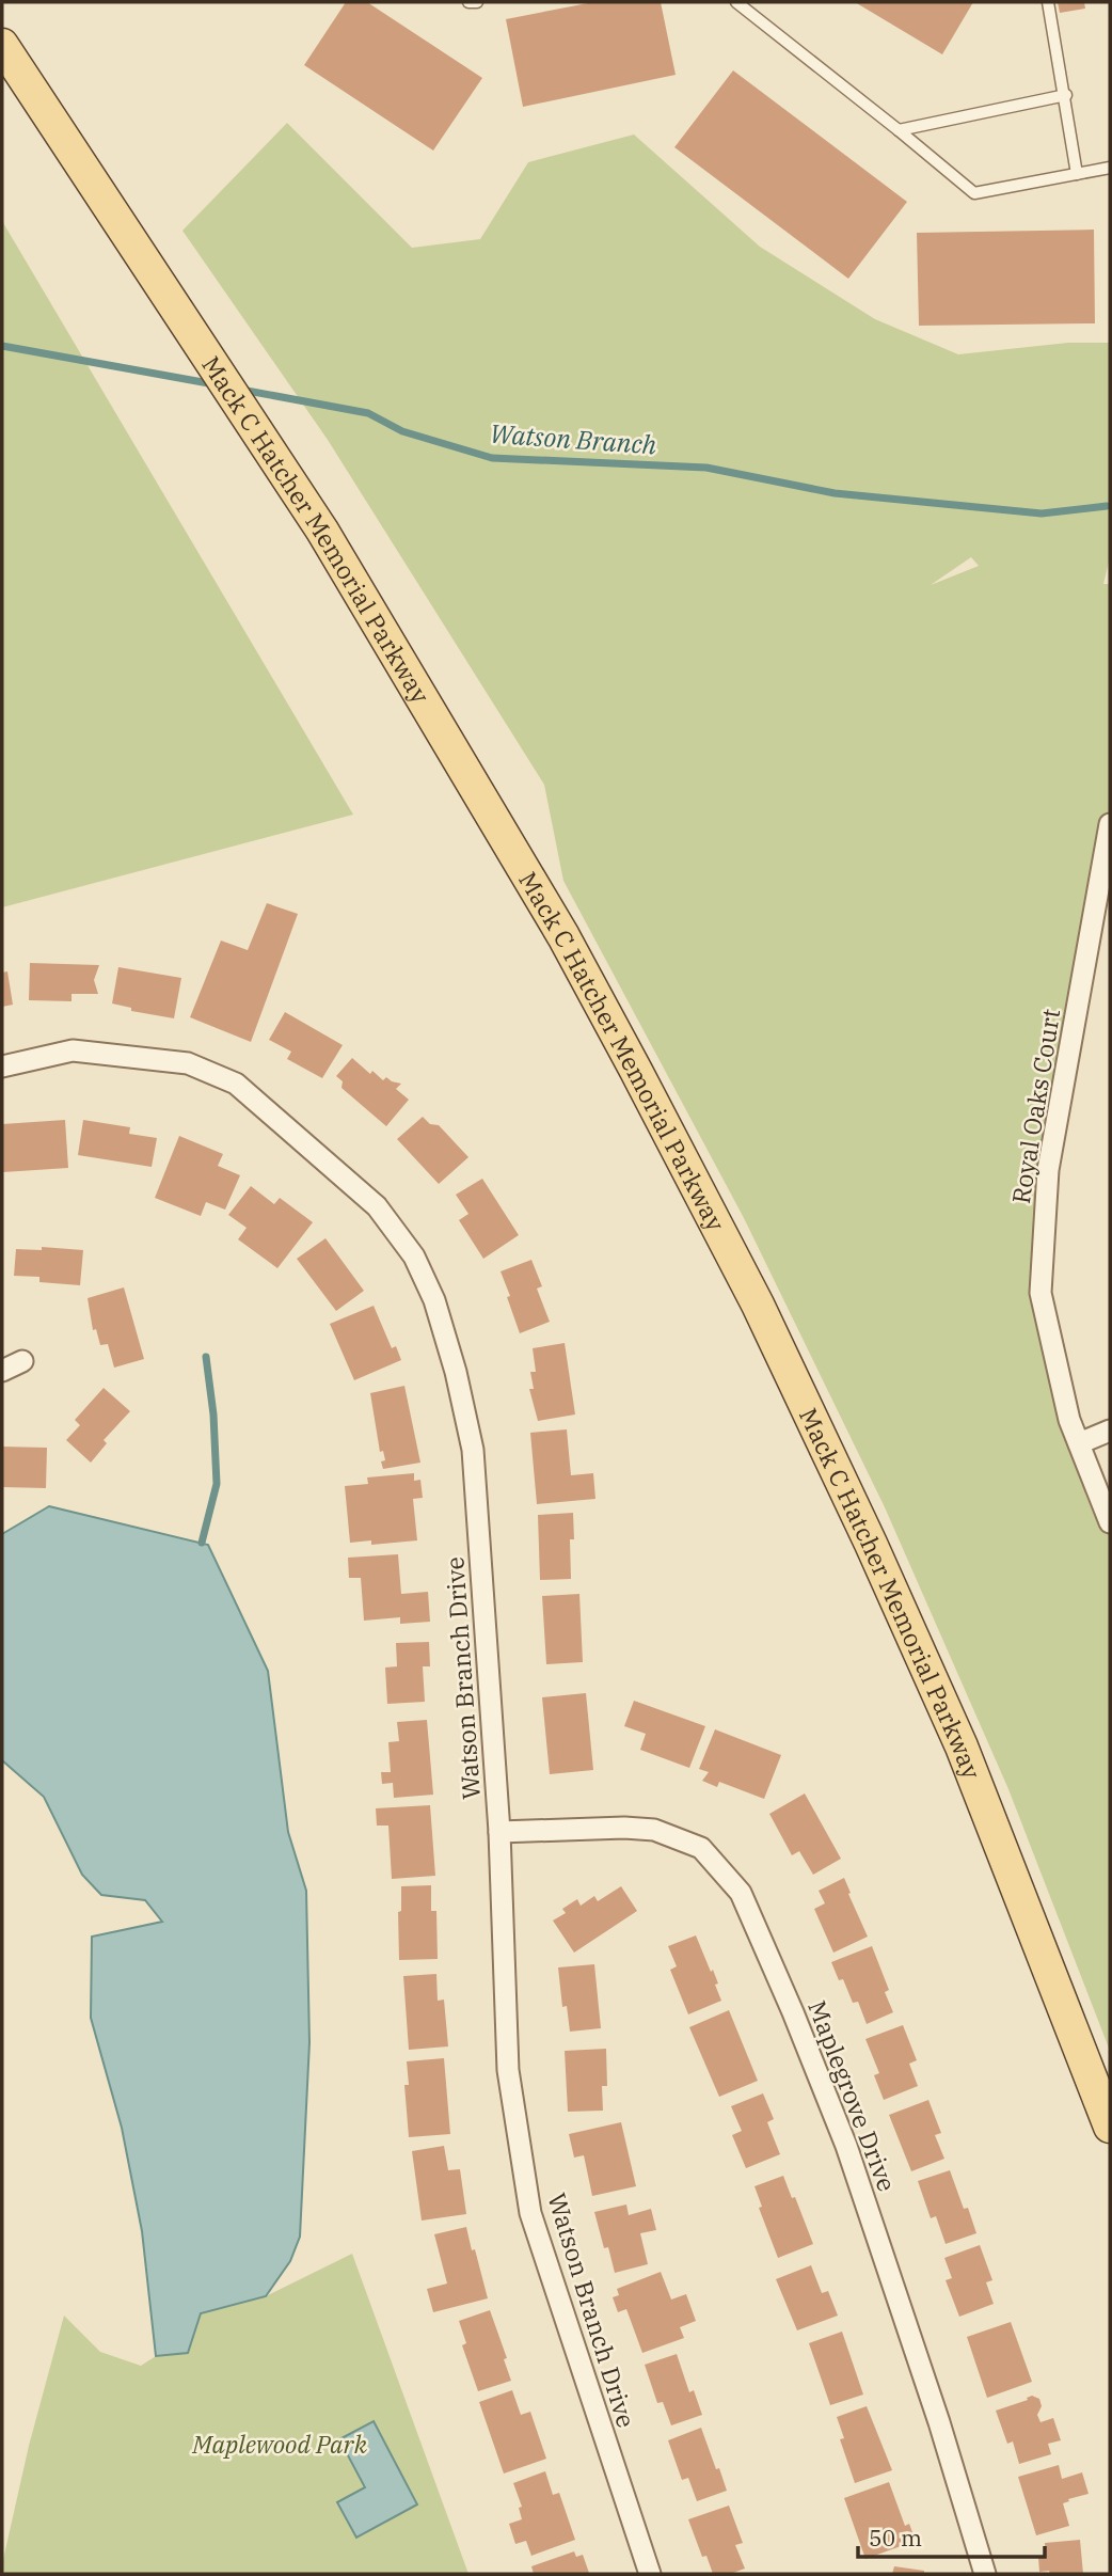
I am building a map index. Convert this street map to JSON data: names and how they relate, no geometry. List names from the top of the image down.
{
  "streets": {
    "main road": ["Mack C Hatcher Memorial Parkway"],
    "street": ["Royal Oaks Court", "Watson Branch Drive", "Maplegrove Drive"]
  },
  "crossings": [
    ["Watson Branch Drive", "Maplegrove Drive"]
  ],
  "water": ["Watson Branch"],
  "parks": ["Maplewood Park"],
  "scale_bar": "50 m"
}
